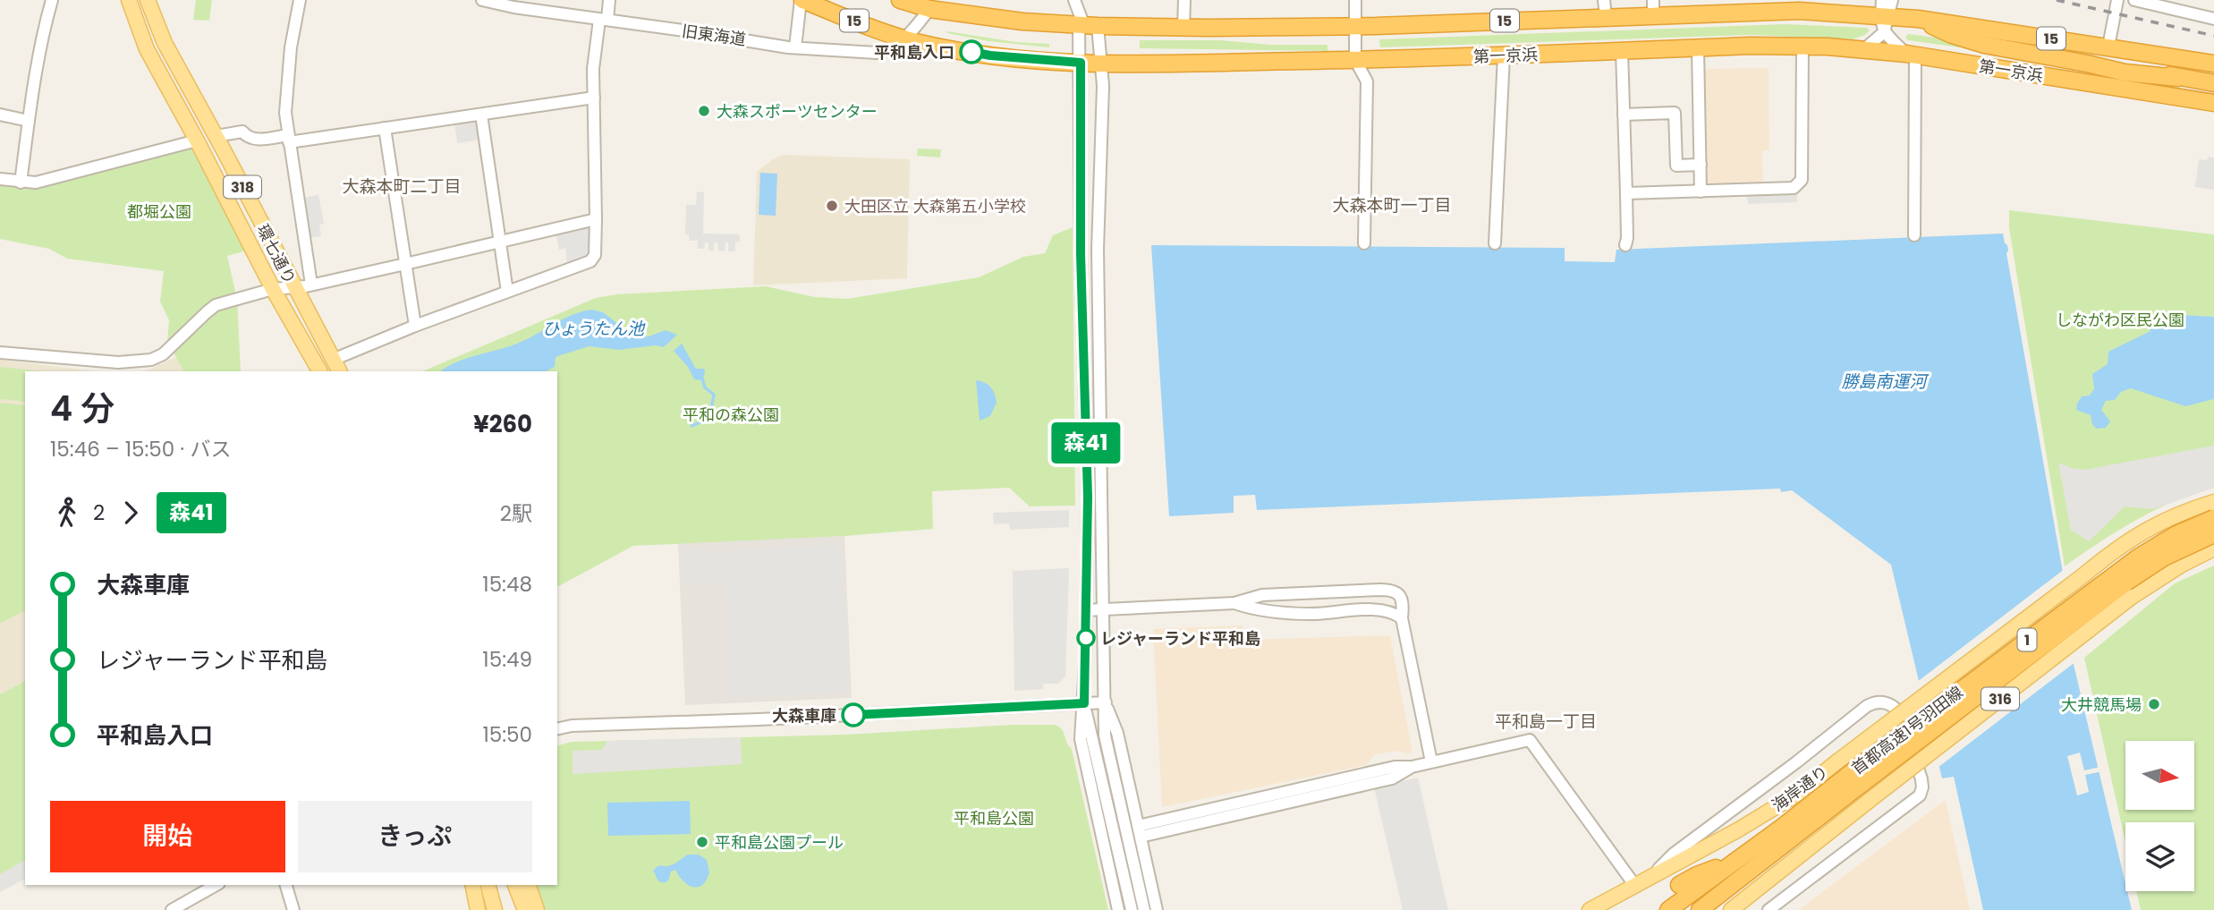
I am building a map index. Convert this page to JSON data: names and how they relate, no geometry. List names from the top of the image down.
{
  "streets": {
    "highway": [
      "15",
      "第一京浜",
      "1",
      "首都高速1号羽田線"
    ],
    "main road": [
      "318",
      "環七通り",
      "316",
      "海岸通り"
    ],
    "street": ["旧東海道"]
  },
  "crossings": [
    ["15", "旧東海道"],
    ["旧東海道", "第一京浜"]
  ],
  "districts": ["大森本町二丁目", "大森本町一丁目", "平和島一丁目"],
  "water": ["ひょうたん池", "勝島南運河"],
  "parks": [
    "都堀公園",
    "しながわ区民公園",
    "平和の森公園",
    "平和島公園"
  ],
  "places": [
    "平和島入口",
    "大森スポーツセンター",
    "大田区立 大森第五小学校",
    "レジャーランド平和島",
    "大井競馬場",
    "大森車庫",
    "平和島公園プール"
  ],
  "lines": ["bus line 森41"],
  "north": "right",
  "page": {
    "on_map": "森41",
    "heading": ["4 分", "15:46 – 15:50 · バス", "¥260"],
    "legs": ["2", "森41", "2駅"],
    "list": [
      {
        "name": "大森車庫",
        "value": "15:48"
      },
      {
        "name": "レジャーランド平和島",
        "value": "15:49"
      },
      {
        "name": "平和島入口",
        "value": "15:50"
      }
    ],
    "buttons": ["開始", "きっぷ"]
  }
}
